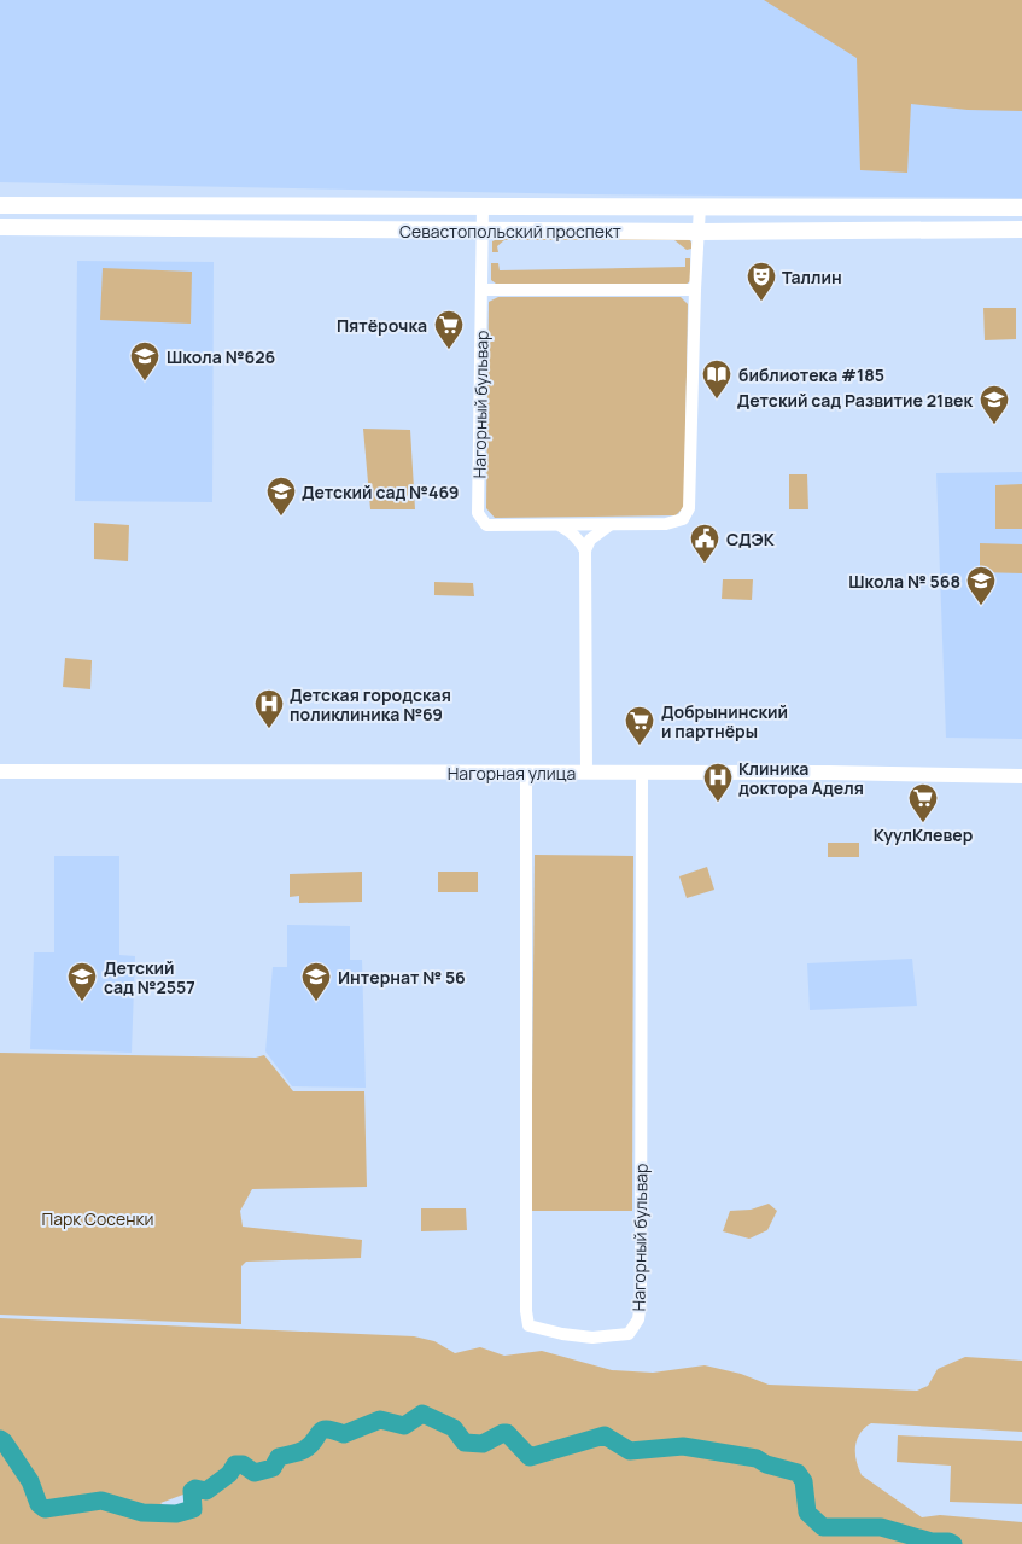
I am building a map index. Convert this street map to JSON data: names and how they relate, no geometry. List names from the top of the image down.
{
  "streets": {
    "main road": ["Севастопольский проспект"],
    "street": ["Нагорный бульвар", "Нагорная улица"]
  },
  "crossings": [
    ["Севастопольский проспект", "Нагорный бульвар"],
    ["Нагорный бульвар", "Нагорная улица"]
  ],
  "parks": ["Парк Сосенки"],
  "places": {
    "theatre": ["Таллин"],
    "supermarket": ["Пятёрочка", "Добрынинский и партнёры", "КуулКлевер"],
    "school or university": [
      "Школа №626",
      "Детский сад Развитие 21век",
      "Детский сад №469",
      "Школа № 568",
      "Детский сад №2557",
      "Интернат № 56"
    ],
    "library": ["библиотека #185"],
    "public building": ["СДЭК"],
    "hospital": ["Детская городская поликлиника №69", "Клиника доктора Аделя"]
  }
}
